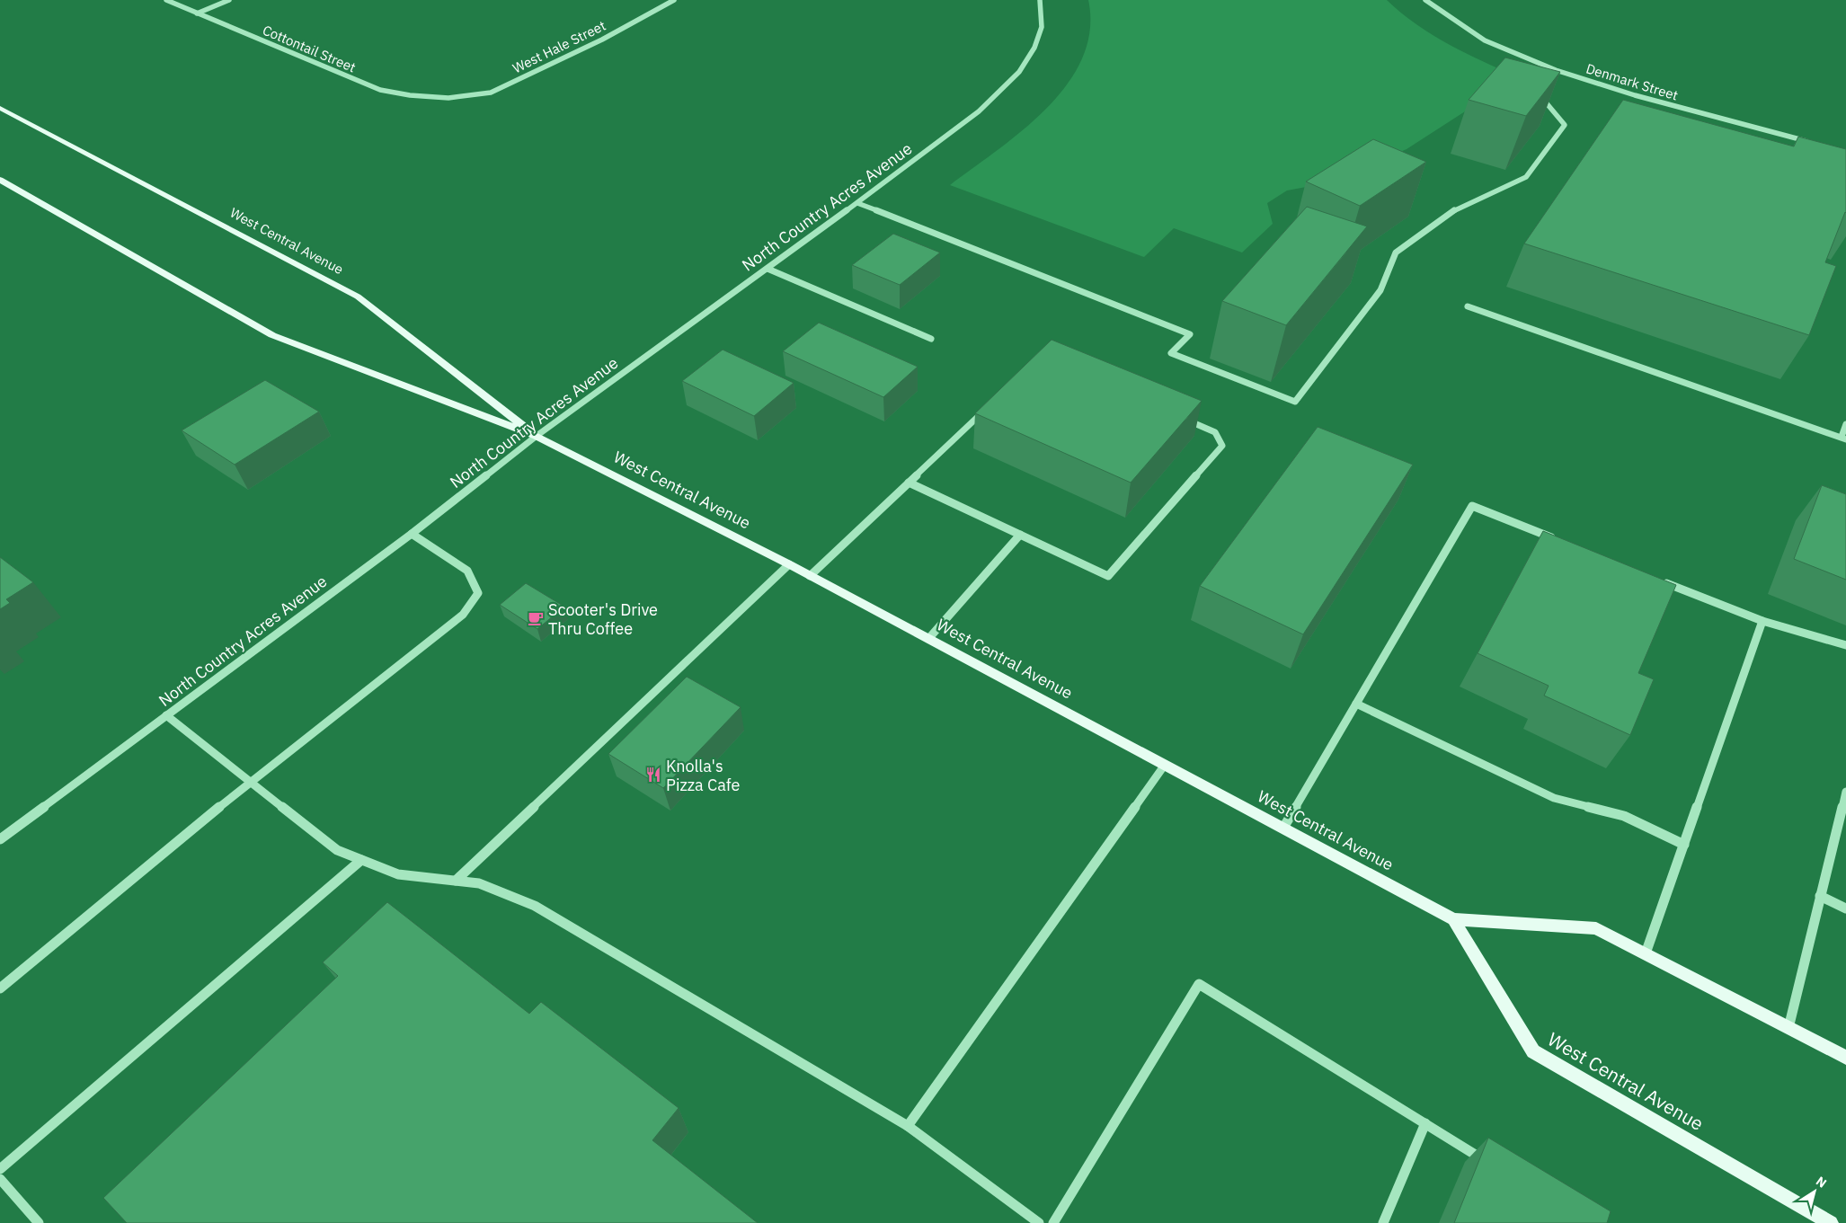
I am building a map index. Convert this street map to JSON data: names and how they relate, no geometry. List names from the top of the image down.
{
  "streets": {
    "main road": ["West Central Avenue"],
    "street": [
      "West Hale Street",
      "Cottontail Street",
      "Denmark Street",
      "North Country Acres Avenue"
    ]
  },
  "crossings": [
    ["West Hale Street", "Cottontail Street"],
    ["North Country Acres Avenue", "West Central Avenue"]
  ],
  "places": {
    "cafe": ["Scooter's Drive Thru Coffee"],
    "restaurant": ["Knolla's Pizza Cafe"]
  },
  "north": "top right"
}
